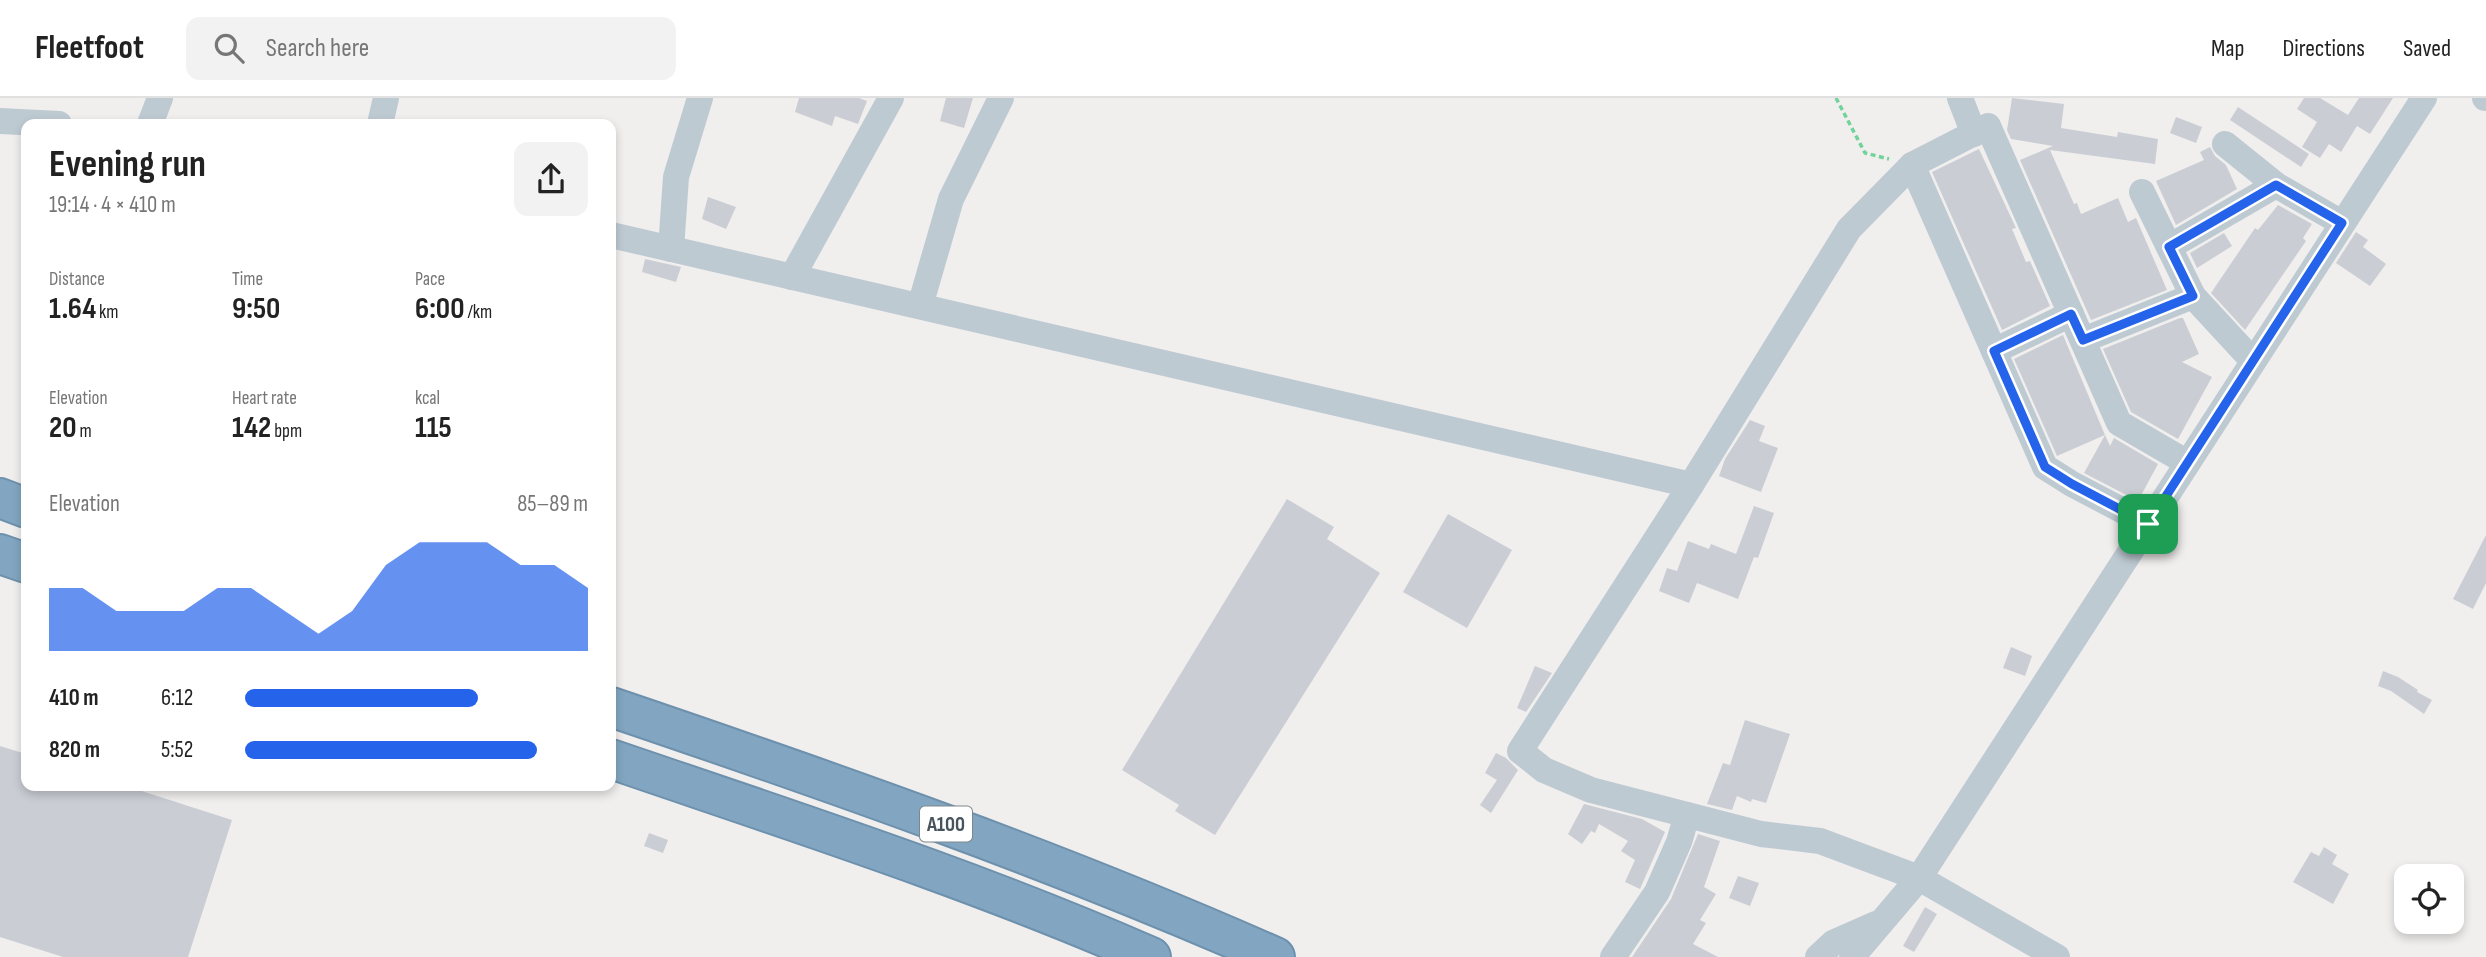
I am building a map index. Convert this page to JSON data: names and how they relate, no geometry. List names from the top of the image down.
{
  "streets": {
    "highway": ["A100"]
  },
  "page": {
    "header": "Fleetfoot",
    "search": "Search here",
    "nav": ["Map", "Directions", "Saved"],
    "heading": ["Evening run", "19:14 · 4 × 410 m"],
    "stats": [
      ["Distance", "1.64 km"],
      ["Time", "9:50"],
      ["Pace", "6:00 /km"],
      ["Elevation", "20 m"],
      ["Heart rate", "142 bpm"],
      ["kcal", "115"]
    ],
    "chart": ["Elevation", "85–89 m"],
    "list": [
      {
        "name": "410 m",
        "note": "6:12"
      },
      {
        "name": "820 m",
        "note": "5:52"
      }
    ]
  }
}
